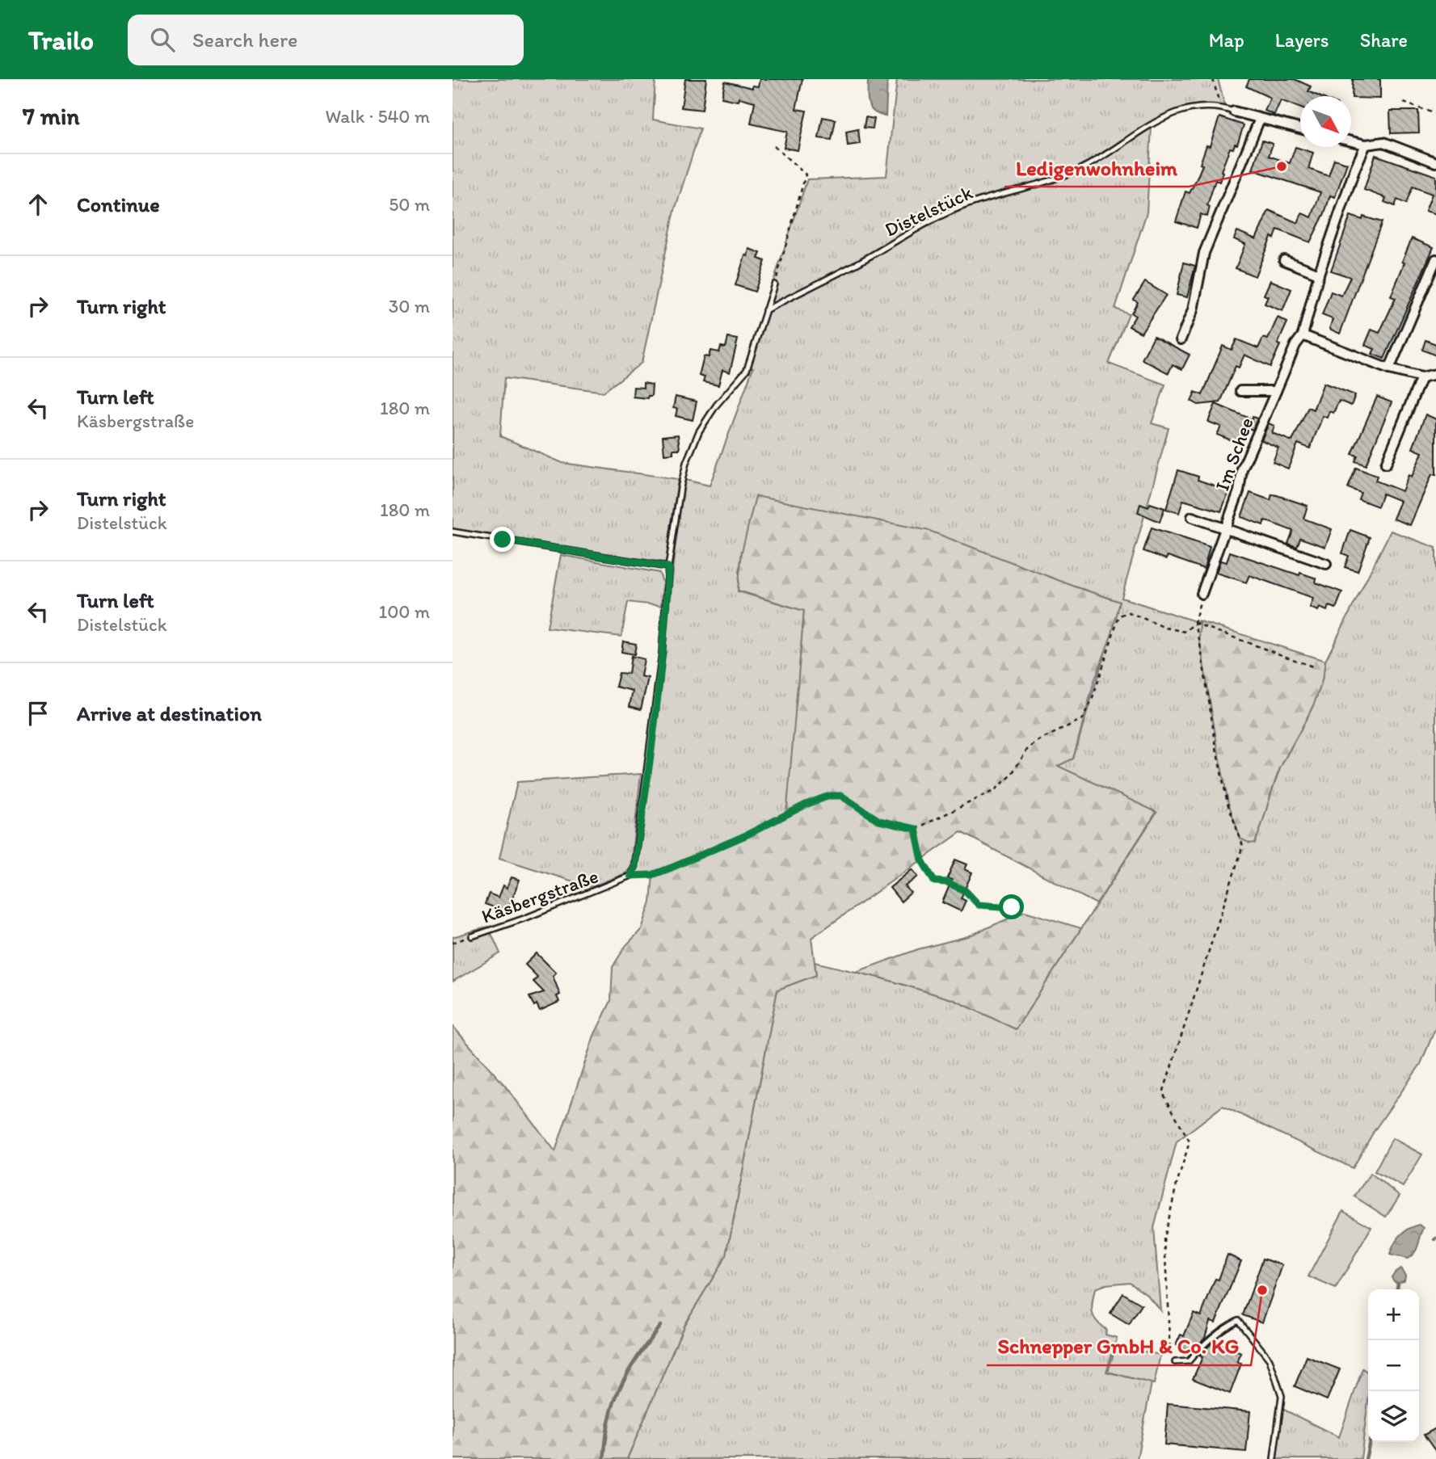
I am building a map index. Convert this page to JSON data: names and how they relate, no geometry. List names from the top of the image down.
{
  "streets": {
    "street": ["Im Schee"],
    "lane": ["Distelstück", "Käsbergstraße"]
  },
  "places": ["Ledigenwohnheim", "Schnepper GmbH & Co. KG"],
  "north": "bottom right",
  "page": {
    "header": "Trailo",
    "search": "Search here",
    "nav": ["Map", "Layers", "Share"],
    "heading": ["7 min", "Walk · 540 m"],
    "list": [
      ["Continue", "50 m"],
      ["Turn right", "30 m"],
      ["Turn left", "Käsbergstraße", "180 m"],
      ["Turn right", "Distelstück", "180 m"],
      ["Turn left", "Distelstück", "100 m"],
      "Arrive at destination"
    ],
    "map_buttons": ["+", "−"]
  }
}
